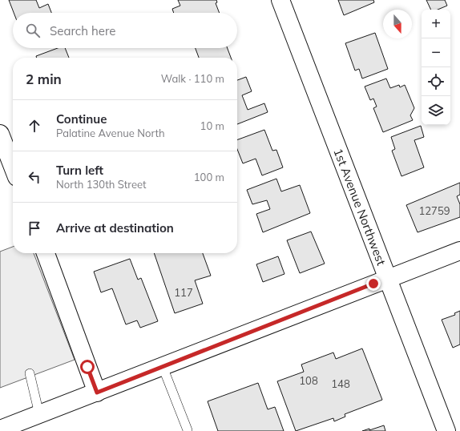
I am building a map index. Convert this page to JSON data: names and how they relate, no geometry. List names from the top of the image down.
{
  "streets": {
    "street": ["1st Avenue Northwest"]
  },
  "house_numbers": [
    "12759",
    "117",
    "108",
    "148"
  ],
  "north": "bottom",
  "page": {
    "map_buttons": ["+", "−"],
    "search": "Search here",
    "heading": ["2 min", "Walk · 110 m"],
    "list": [
      ["Continue", "Palatine Avenue North", "10 m"],
      ["Turn left", "North 130th Street", "100 m"],
      "Arrive at destination"
    ]
  }
}
